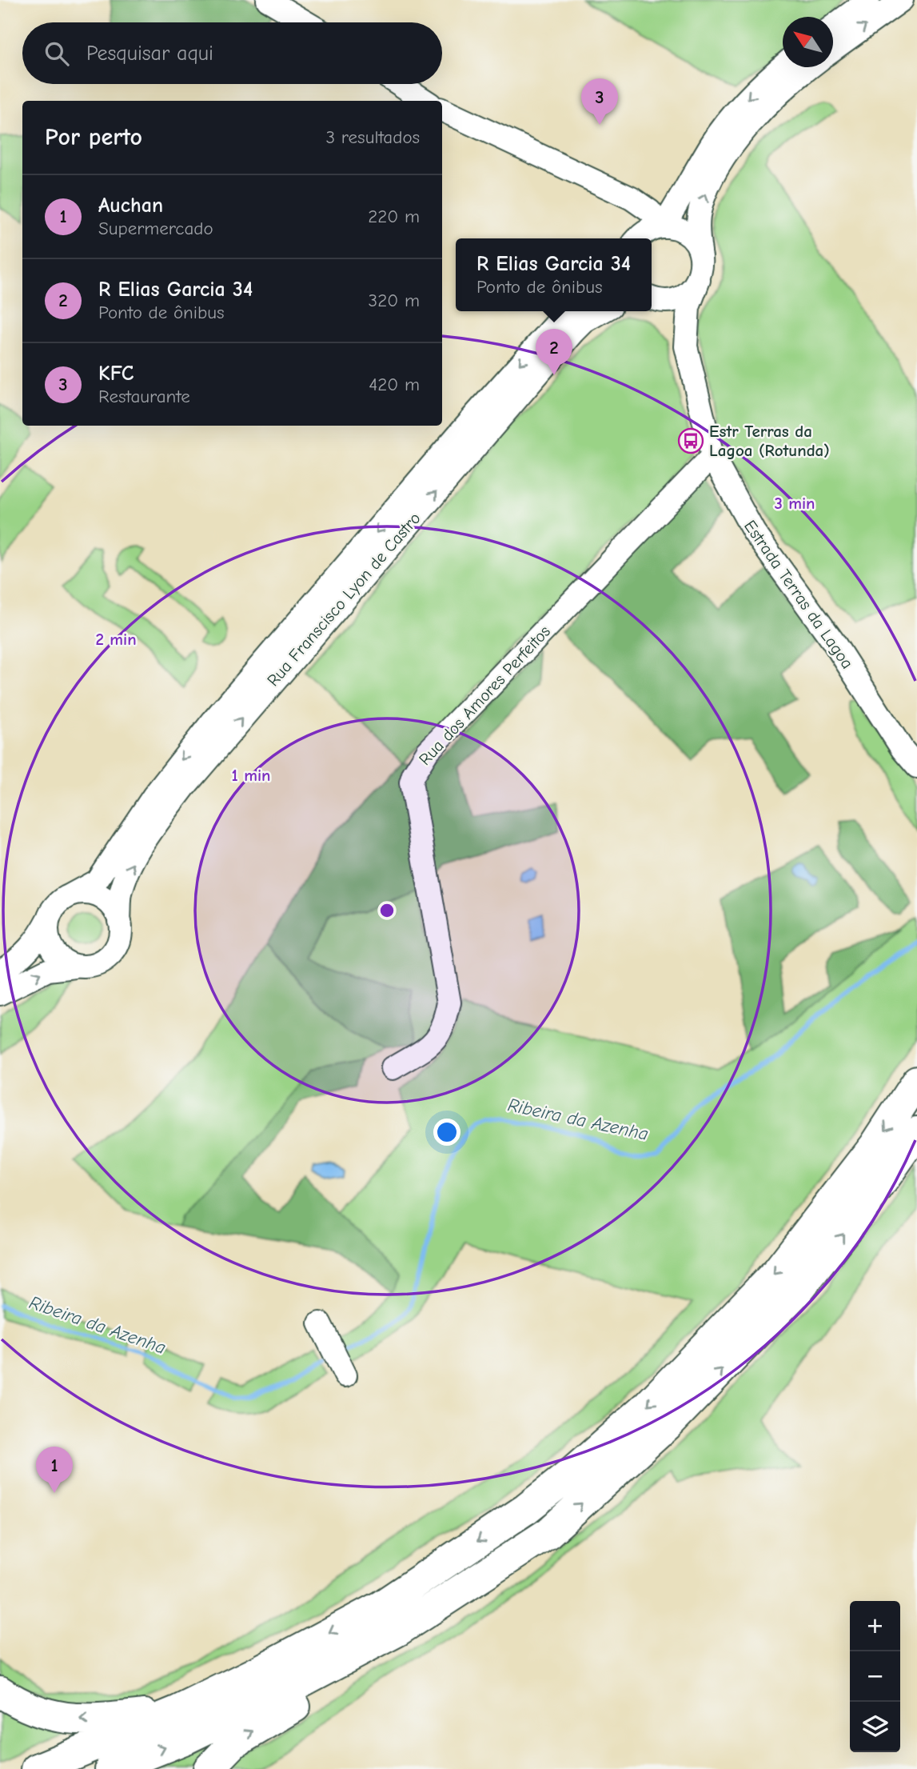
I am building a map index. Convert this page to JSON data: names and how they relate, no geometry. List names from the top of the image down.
{
  "streets": {
    "street": ["Estrada Terras da Lagoa", "Rua Franscisco Lyon de Castro", "Rua dos Amores Perfeitos"]
  },
  "crossings": [
    ["Estrada Terras da Lagoa", "Rua dos Amores Perfeitos"]
  ],
  "water": ["Ribeira da Azenha"],
  "places": {
    "bus stop": ["Estr Terras da Lagoa (Rotunda)"]
  },
  "north": "top left",
  "page": {
    "search": "Pesquisar aqui",
    "pins": ["3", "2", "1"],
    "heading": ["Por perto", "3 resultados"],
    "list": [
      {
        "mark": "1",
        "name": "Auchan",
        "note": "Supermercado",
        "value": "220 m"
      },
      {
        "mark": "2",
        "name": "R Elias Garcia 34",
        "note": "Ponto de ônibus",
        "value": "320 m"
      },
      {
        "mark": "3",
        "name": "KFC",
        "note": "Restaurante",
        "value": "420 m"
      }
    ],
    "popup": ["R Elias Garcia 34", "Ponto de ônibus"],
    "map_buttons": ["+", "−"]
  },
  "rings": ["3 min", "2 min", "1 min"]
}
